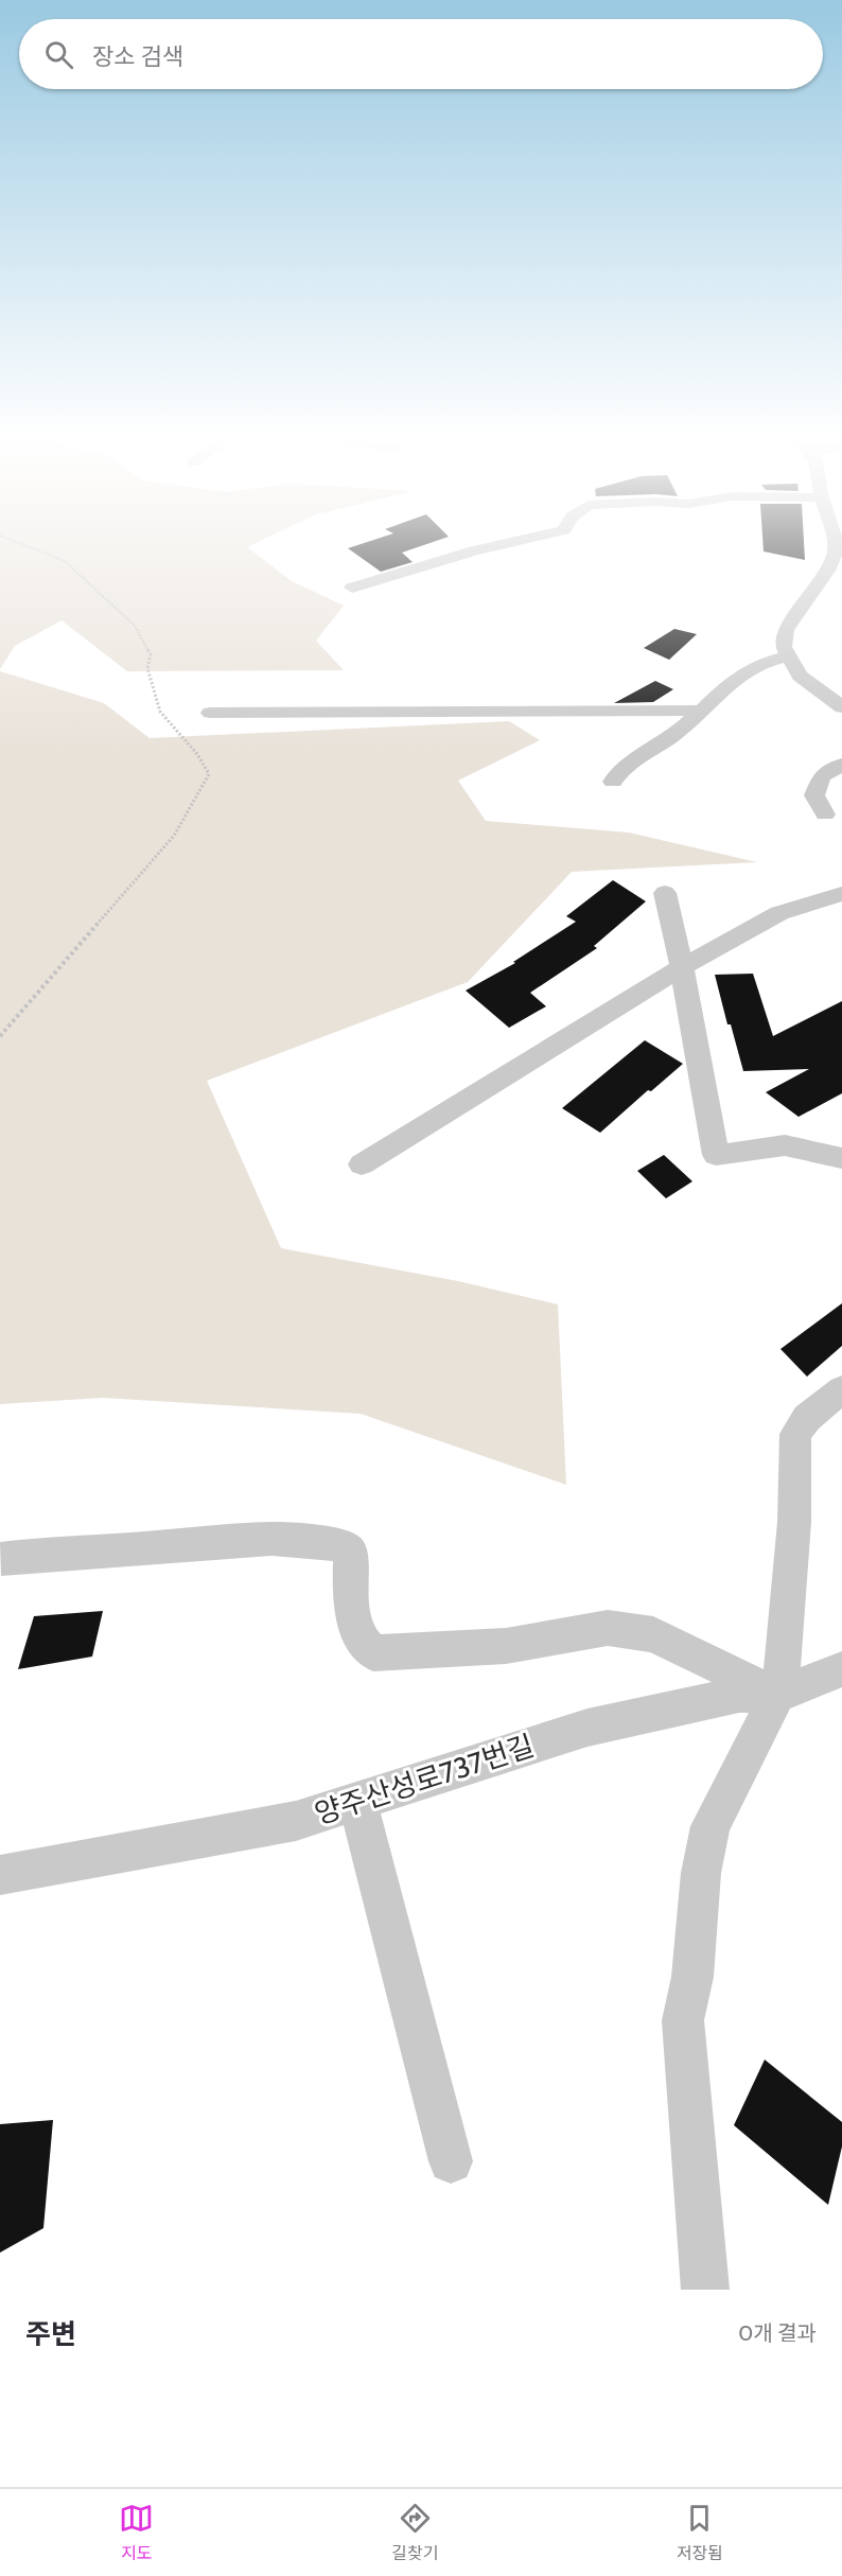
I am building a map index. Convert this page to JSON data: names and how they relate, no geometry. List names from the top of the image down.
{
  "streets": {
    "street": ["양주산성로737번길"]
  },
  "page": {
    "search": "장소 검색",
    "heading": ["주변", "0개 결과"],
    "nav": ["지도", "길찾기", "저장됨"]
  }
}
